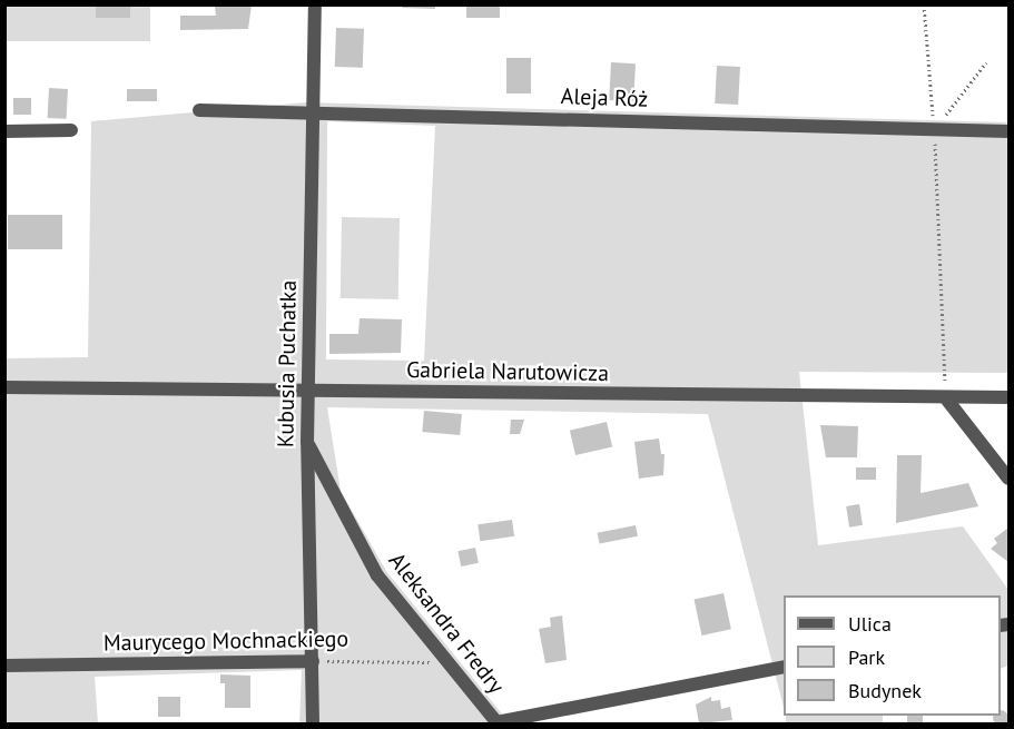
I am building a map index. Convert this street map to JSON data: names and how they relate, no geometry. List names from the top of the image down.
{
  "streets": {
    "street": [
      "Aleja Róż",
      "Kubusia Puchatka",
      "Gabriela Narutowicza",
      "Aleksandra Fredry",
      "Maurycego Mochnackiego"
    ]
  },
  "crossings": [
    ["Aleja Róż", "Kubusia Puchatka"],
    ["Kubusia Puchatka", "Gabriela Narutowicza"],
    ["Kubusia Puchatka", "Aleksandra Fredry"],
    ["Kubusia Puchatka", "Maurycego Mochnackiego"],
    ["Aleksandra Fredry", "Maurycego Mochnackiego"]
  ],
  "legend": ["Ulica", "Park", "Budynek"]
}
